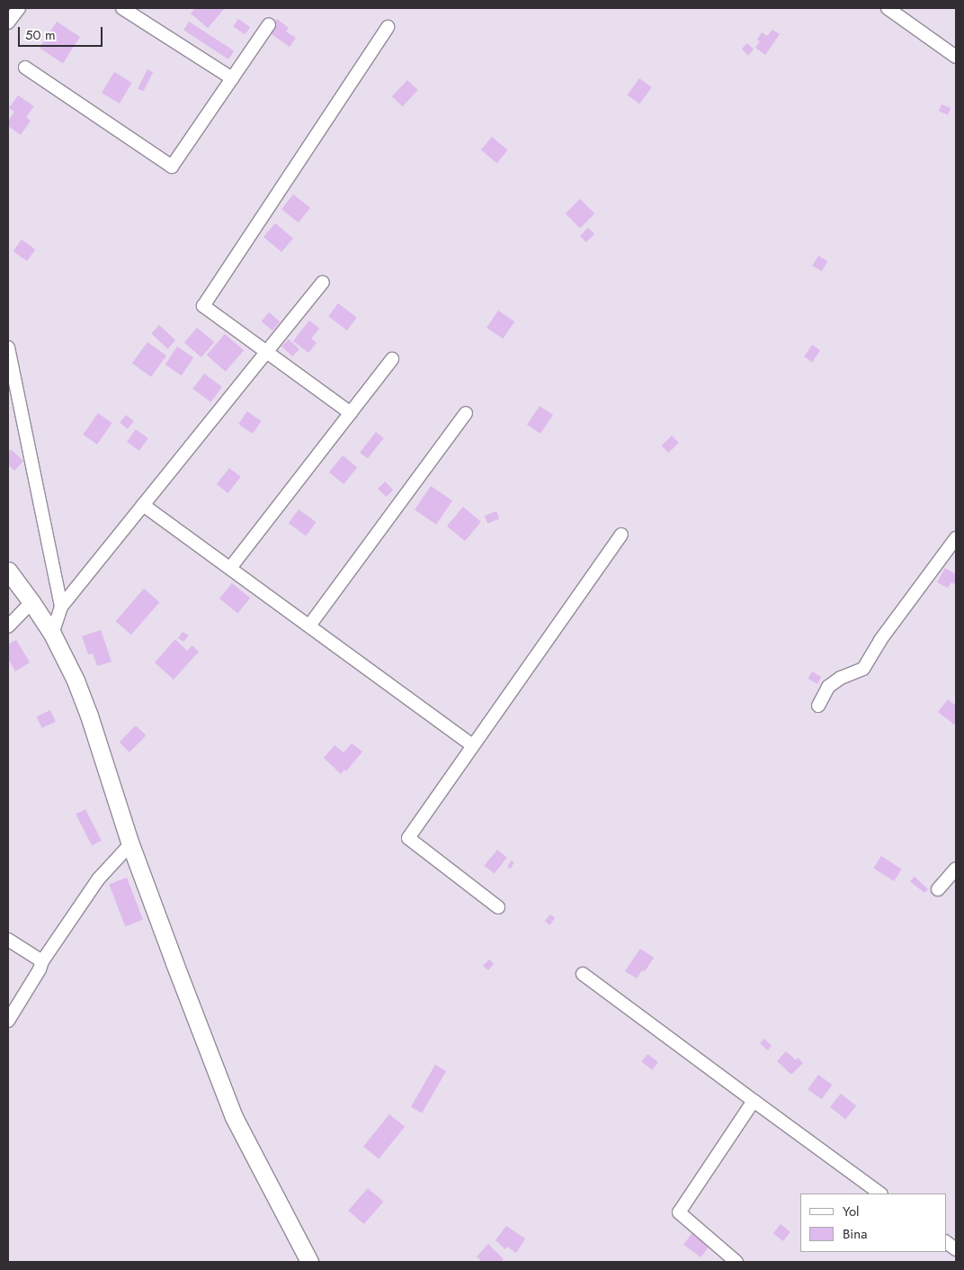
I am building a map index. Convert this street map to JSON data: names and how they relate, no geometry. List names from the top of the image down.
{
  "legend": ["Yol", "Bina"],
  "scale_bar": "50 m"
}
